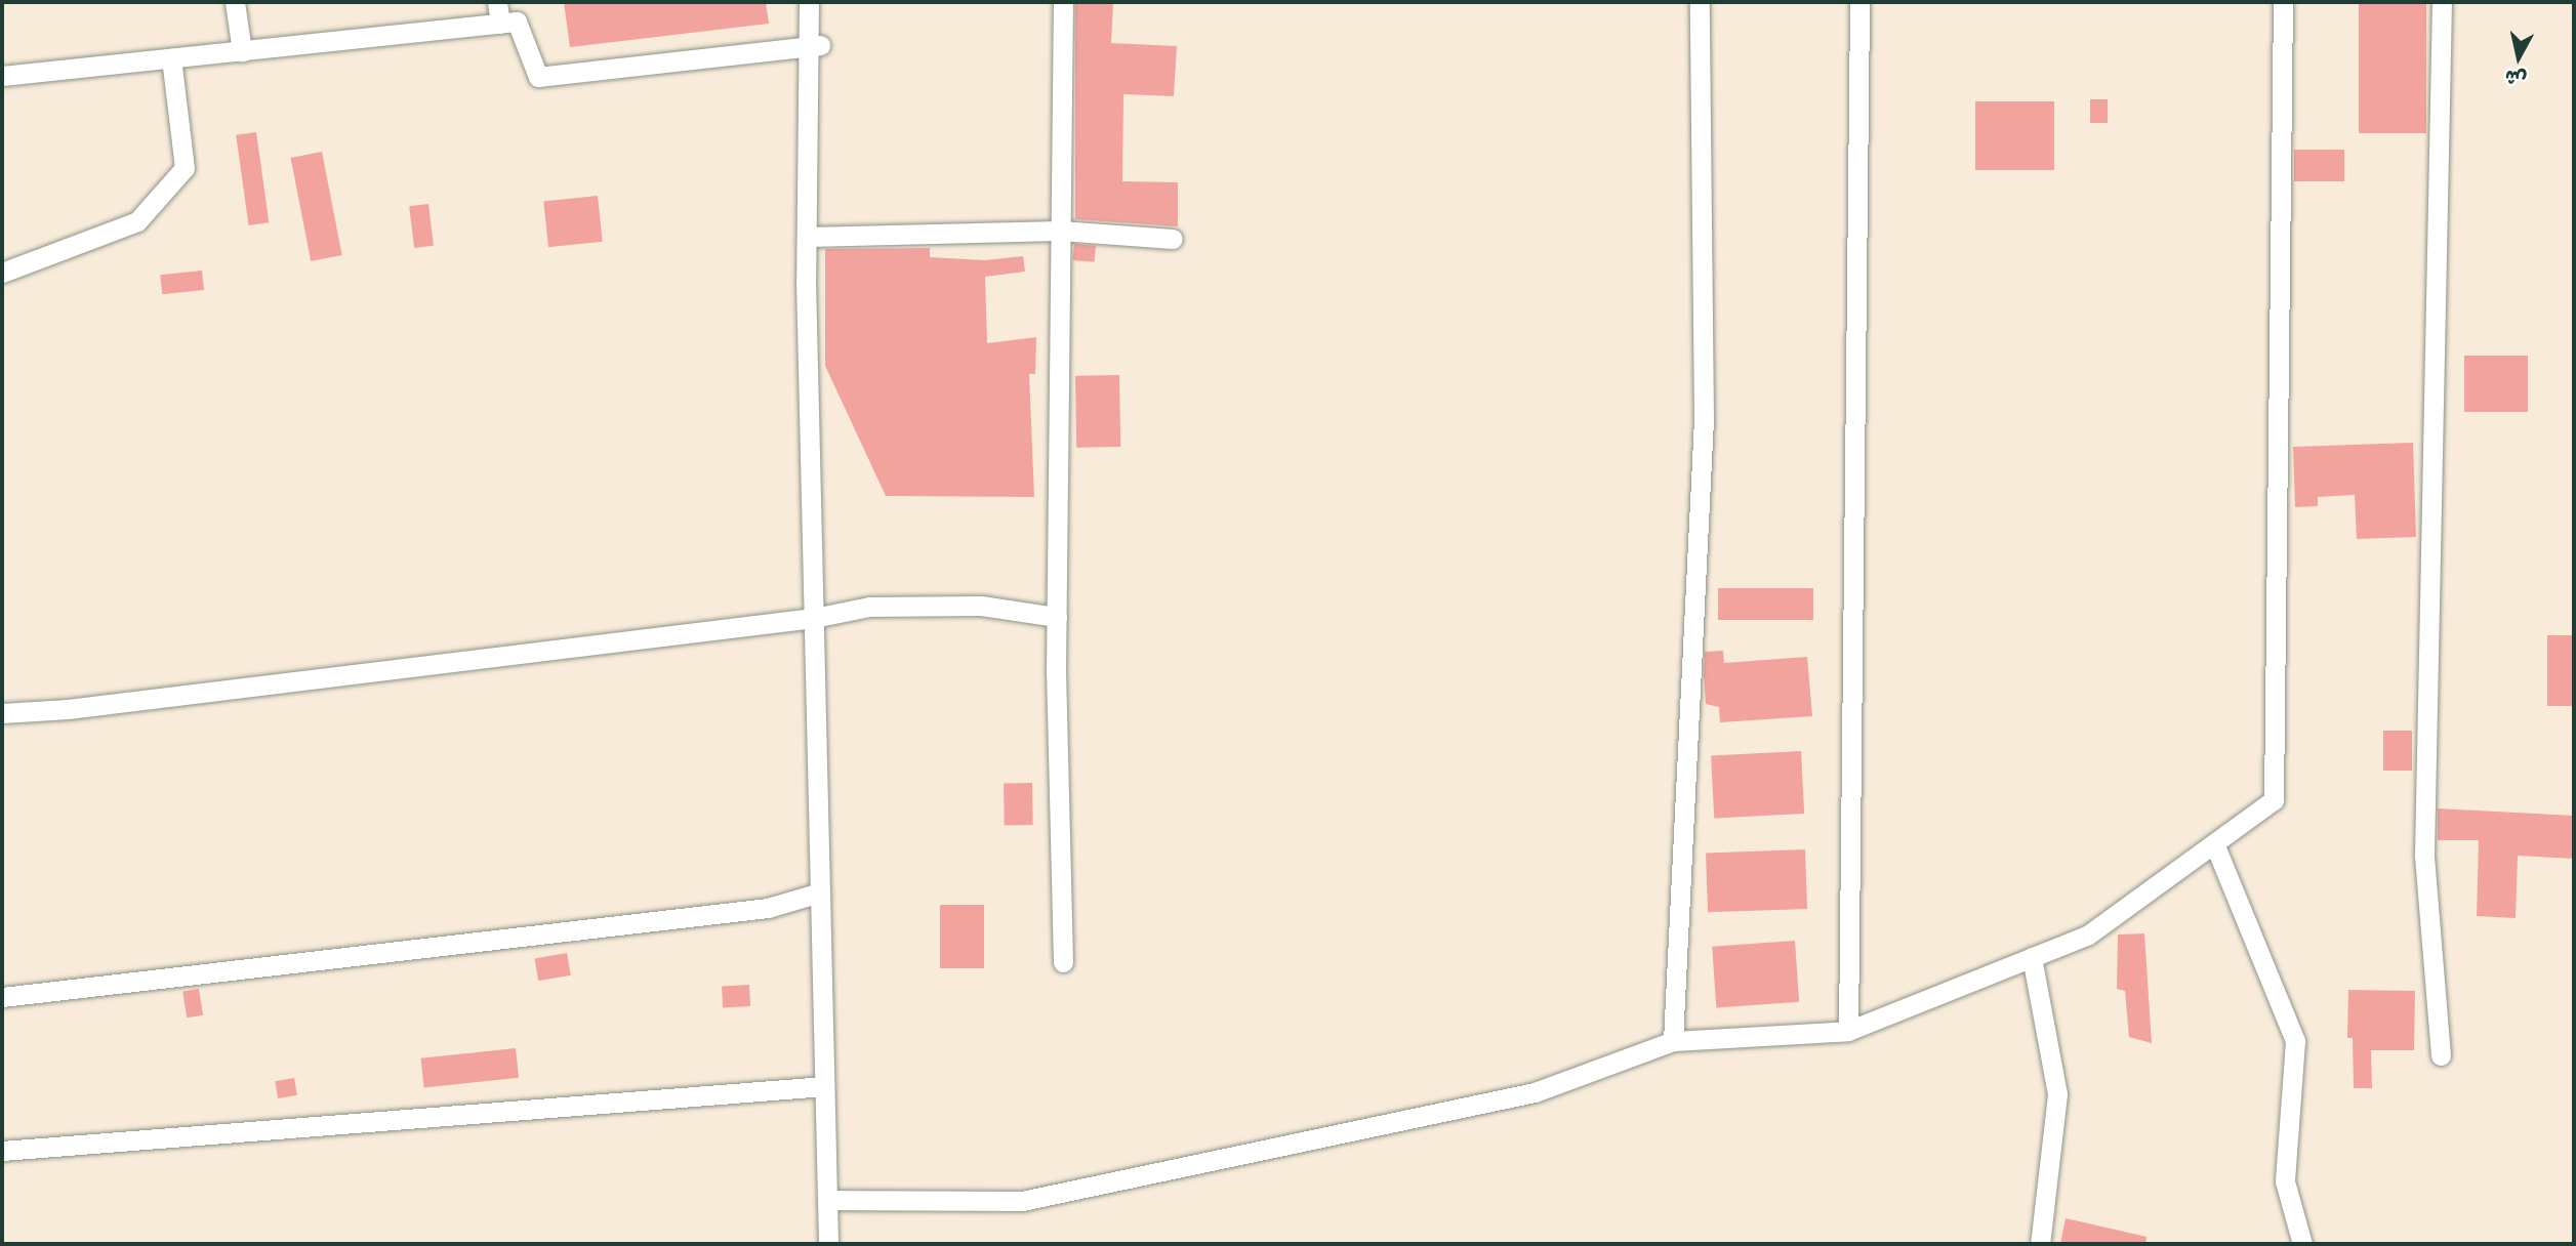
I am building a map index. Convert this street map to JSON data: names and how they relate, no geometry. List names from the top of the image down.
{
  "north": "bottom"
}
